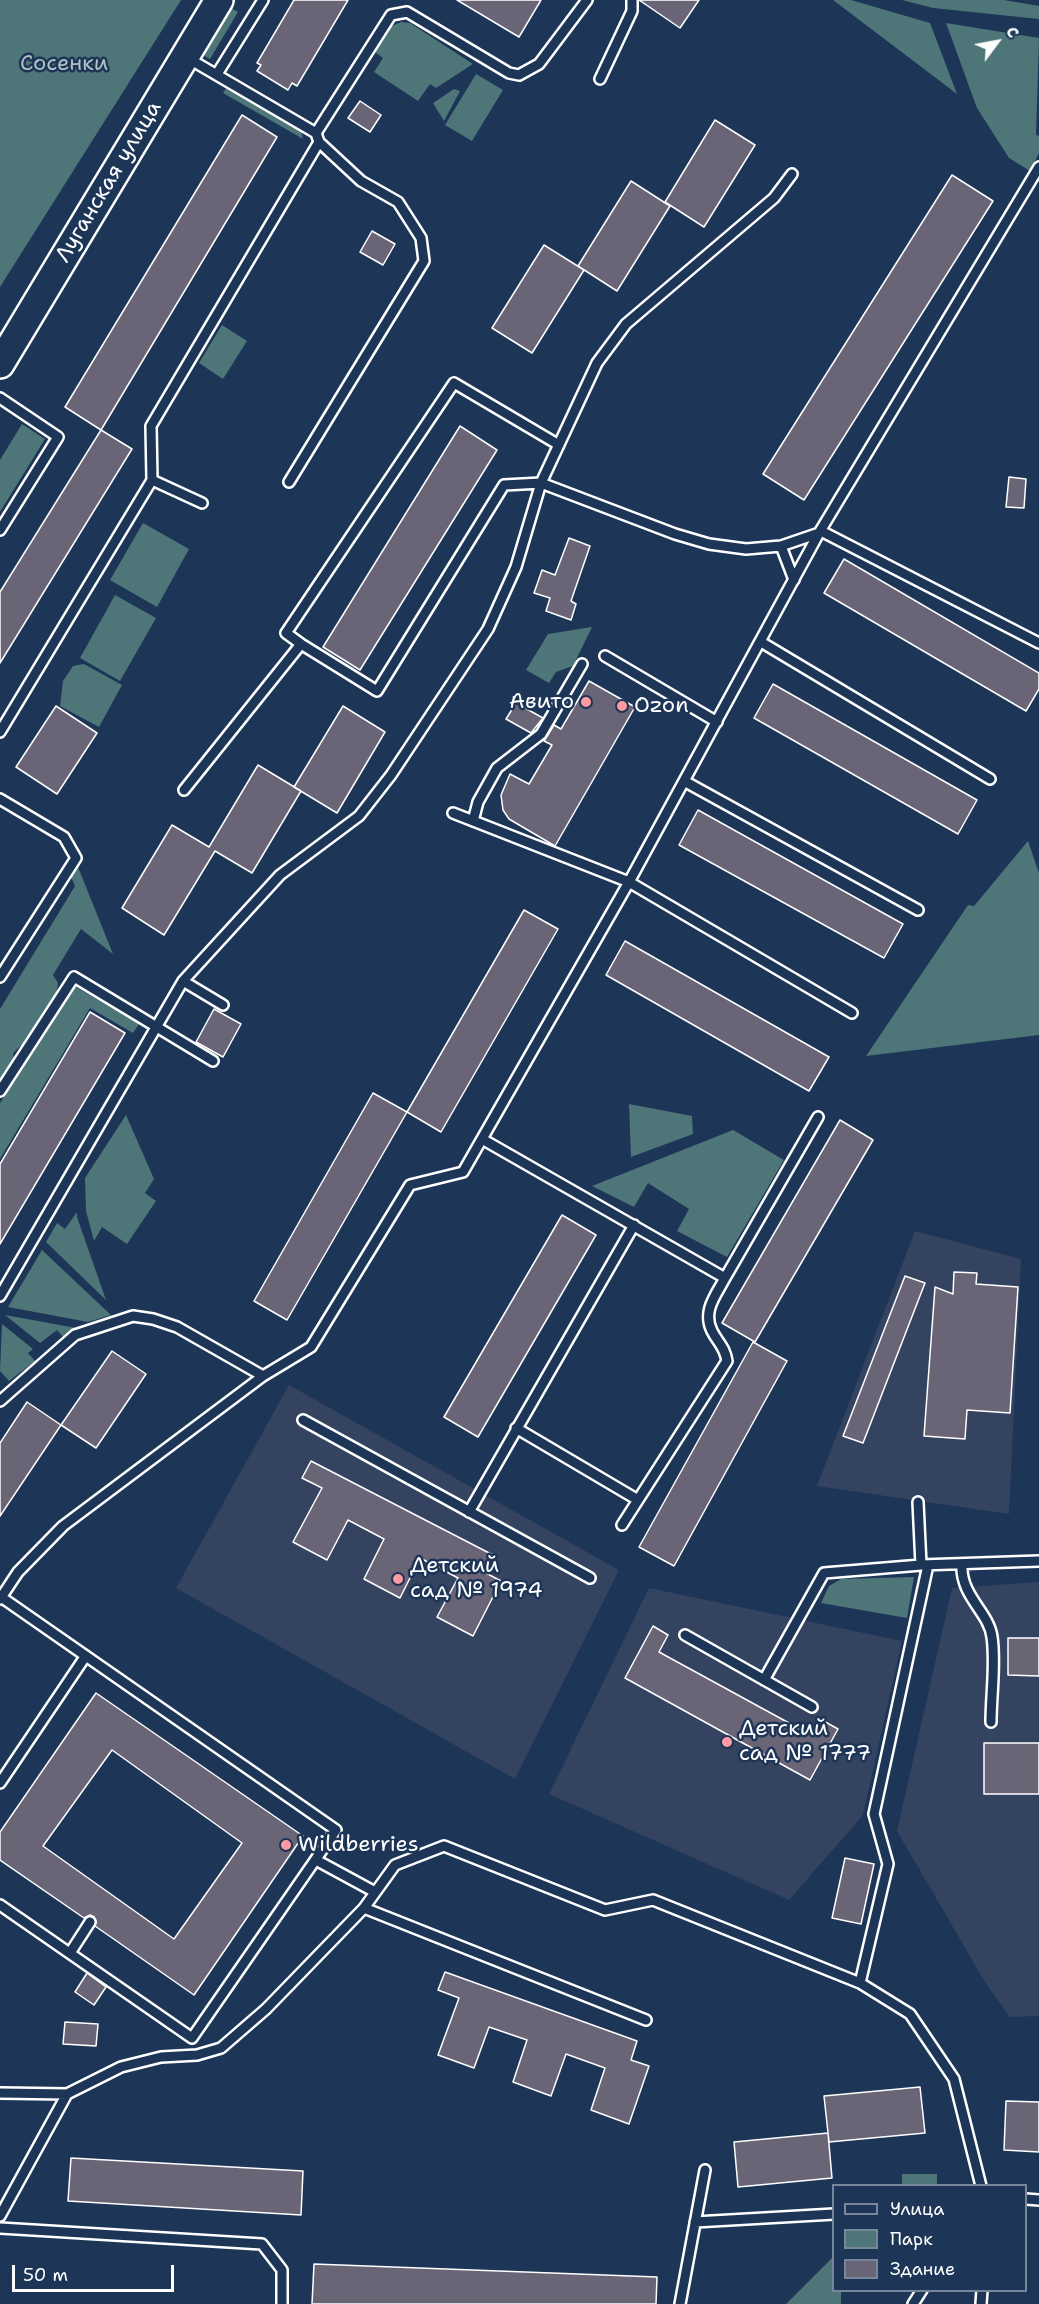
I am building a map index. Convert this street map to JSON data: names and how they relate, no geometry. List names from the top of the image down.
{
  "streets": {
    "main road": ["Луганская улица"]
  },
  "parks": ["Сосенки"],
  "places": [
    "Авито",
    "Ozon",
    "Детский сад № 1974",
    "Детский сад № 1777",
    "Wildberries"
  ],
  "legend": ["Улица", "Парк", "Здание"],
  "scale_bar": "50 m",
  "north": "top right"
}
